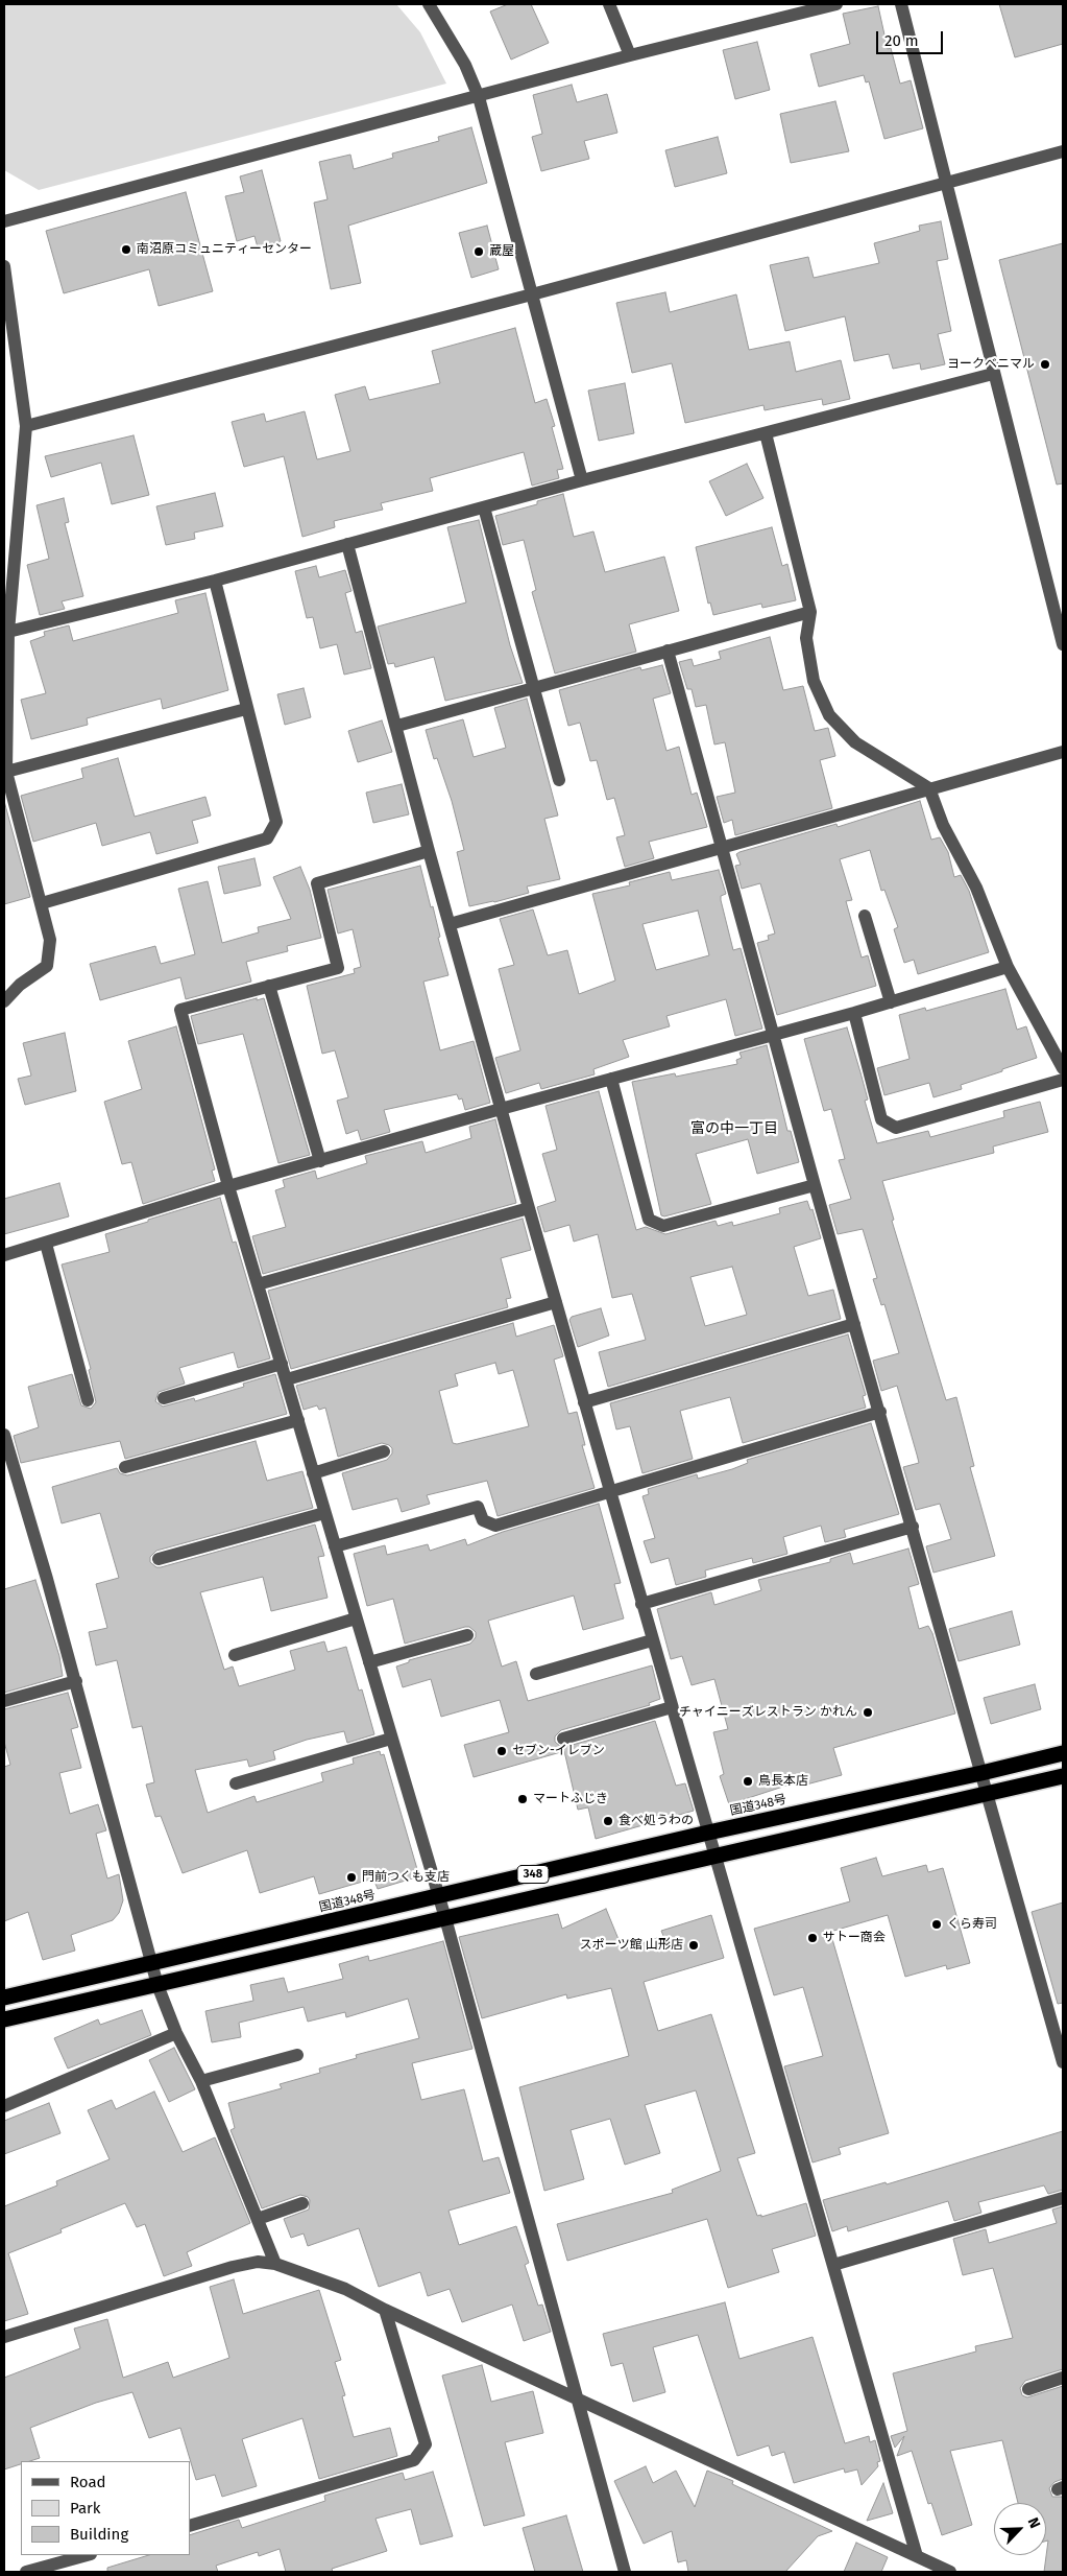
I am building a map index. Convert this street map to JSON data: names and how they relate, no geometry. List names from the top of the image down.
{
  "streets": {
    "highway": ["国道348号", "348"]
  },
  "districts": ["富の中一丁目"],
  "places": [
    "南沼原コミュニティーセンター",
    "蔵屋",
    "ヨークベニマル",
    "チャイニーズレストラン かれん",
    "セブン-イレブン",
    "鳥長本店",
    "マートふじき",
    "食べ処うわの",
    "門前つくも支店",
    "くら寿司",
    "サトー商会",
    "スポーツ館 山形店"
  ],
  "legend": ["Road", "Park", "Building"],
  "scale_bar": "20 m",
  "north": "top right"
}
